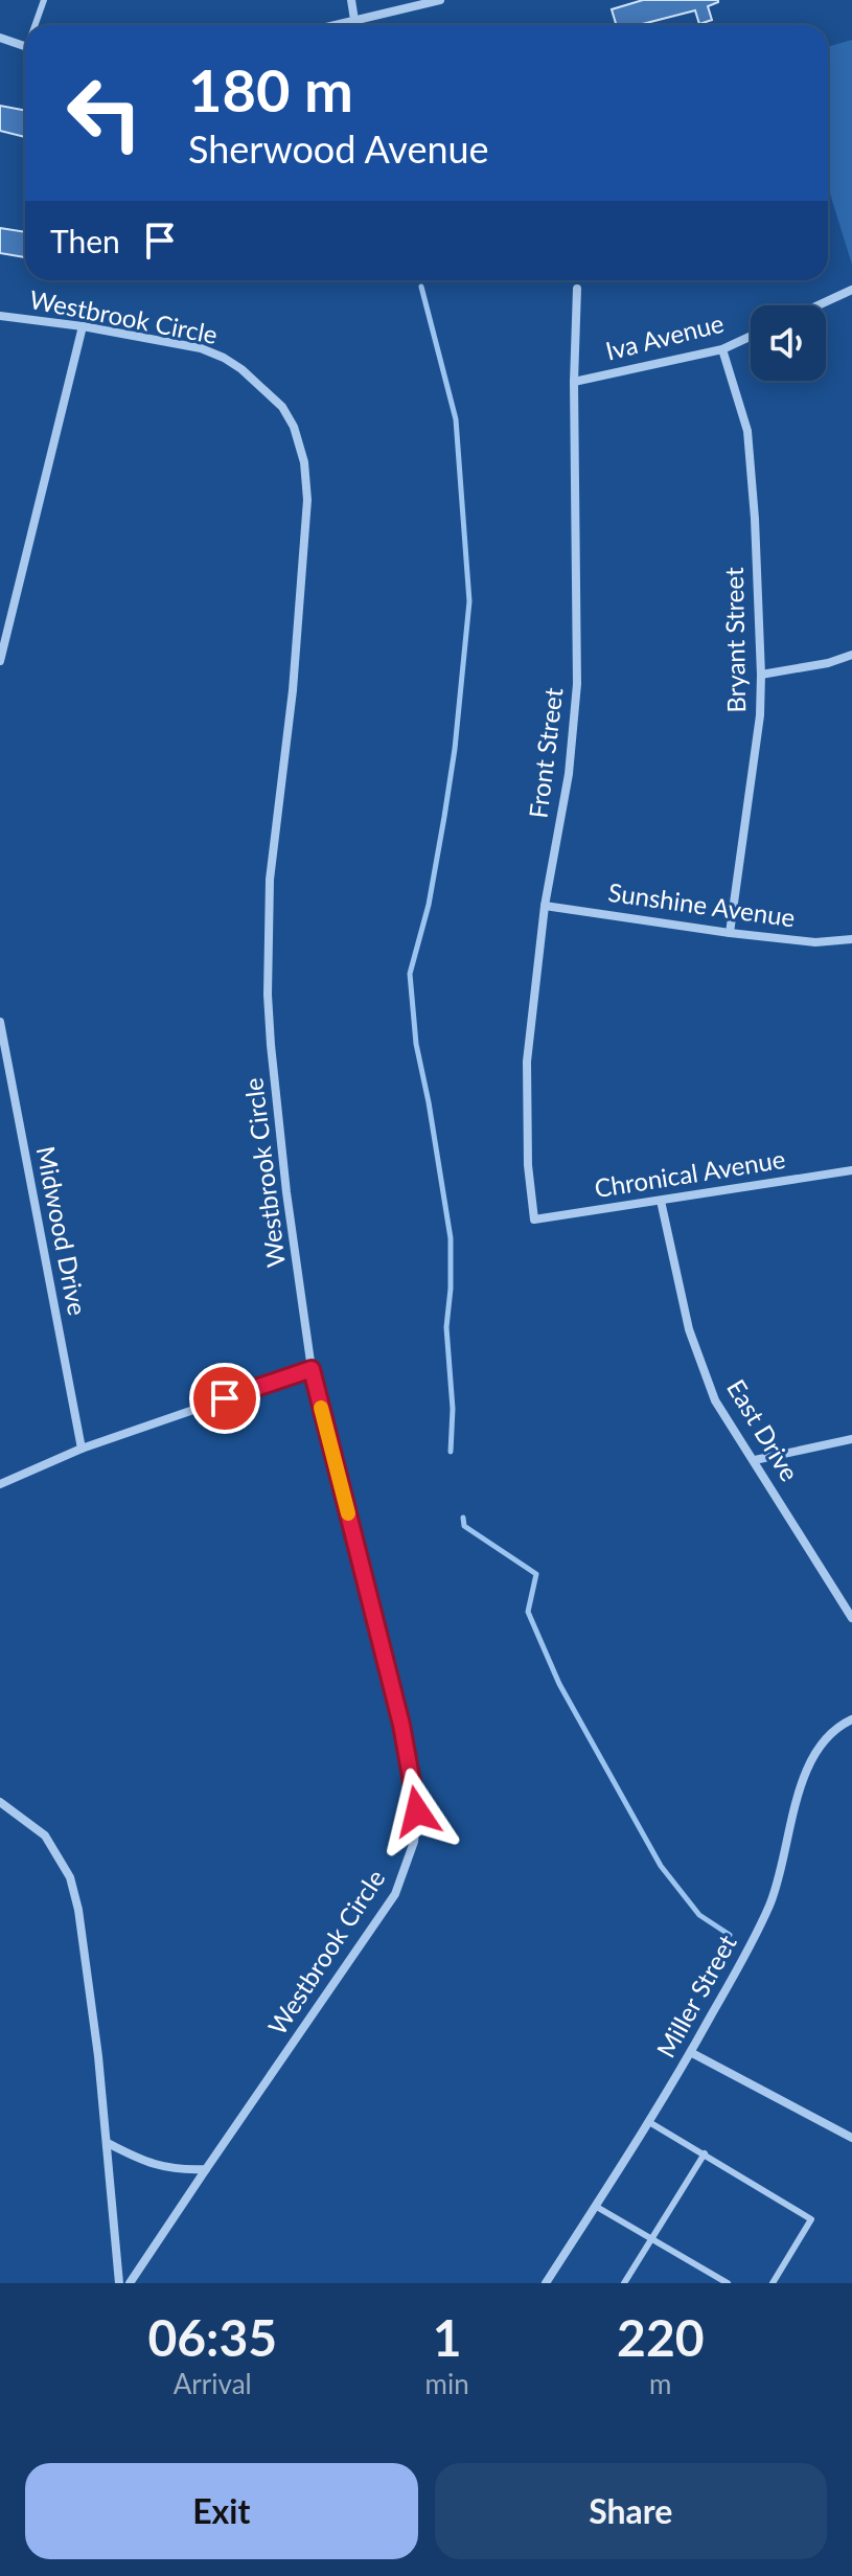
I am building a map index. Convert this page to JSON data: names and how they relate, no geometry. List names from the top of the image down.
{
  "streets": {
    "street": [
      "Westbrook Circle",
      "Iva Avenue",
      "Bryant Street",
      "Front Street",
      "Sunshine Avenue",
      "Chronical Avenue",
      "Midwood Drive",
      "East Drive",
      "Miller Street"
    ]
  },
  "crossings": [
    ["Iva Avenue", "Bryant Street"],
    ["Iva Avenue", "Front Street"],
    ["Bryant Street", "Sunshine Avenue"],
    ["Front Street", "Sunshine Avenue"],
    ["Front Street", "Chronical Avenue"],
    ["Chronical Avenue", "East Drive"]
  ],
  "page": {
    "turn": ["180 m", "Sherwood Avenue"],
    "then": "Then",
    "eta": [
      "06:35",
      "Arrival",
      "1",
      "min",
      "220",
      "m"
    ],
    "buttons": ["Exit", "Share"]
  }
}
